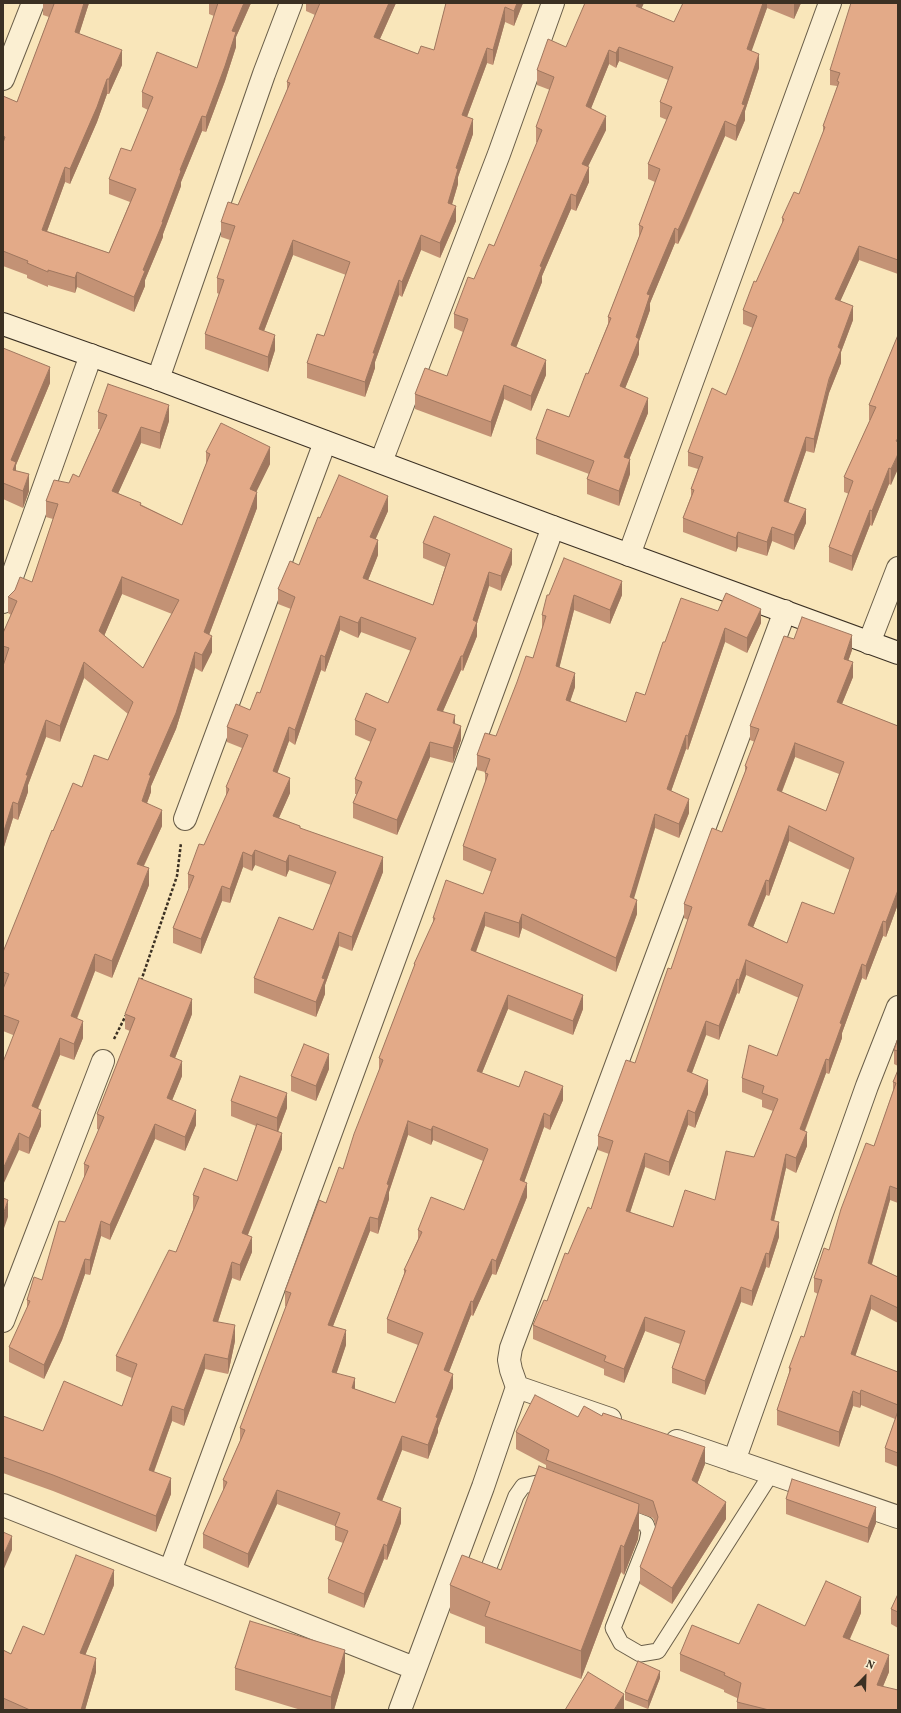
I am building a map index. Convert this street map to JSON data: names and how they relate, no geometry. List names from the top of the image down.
{
  "north": "top right"
}
